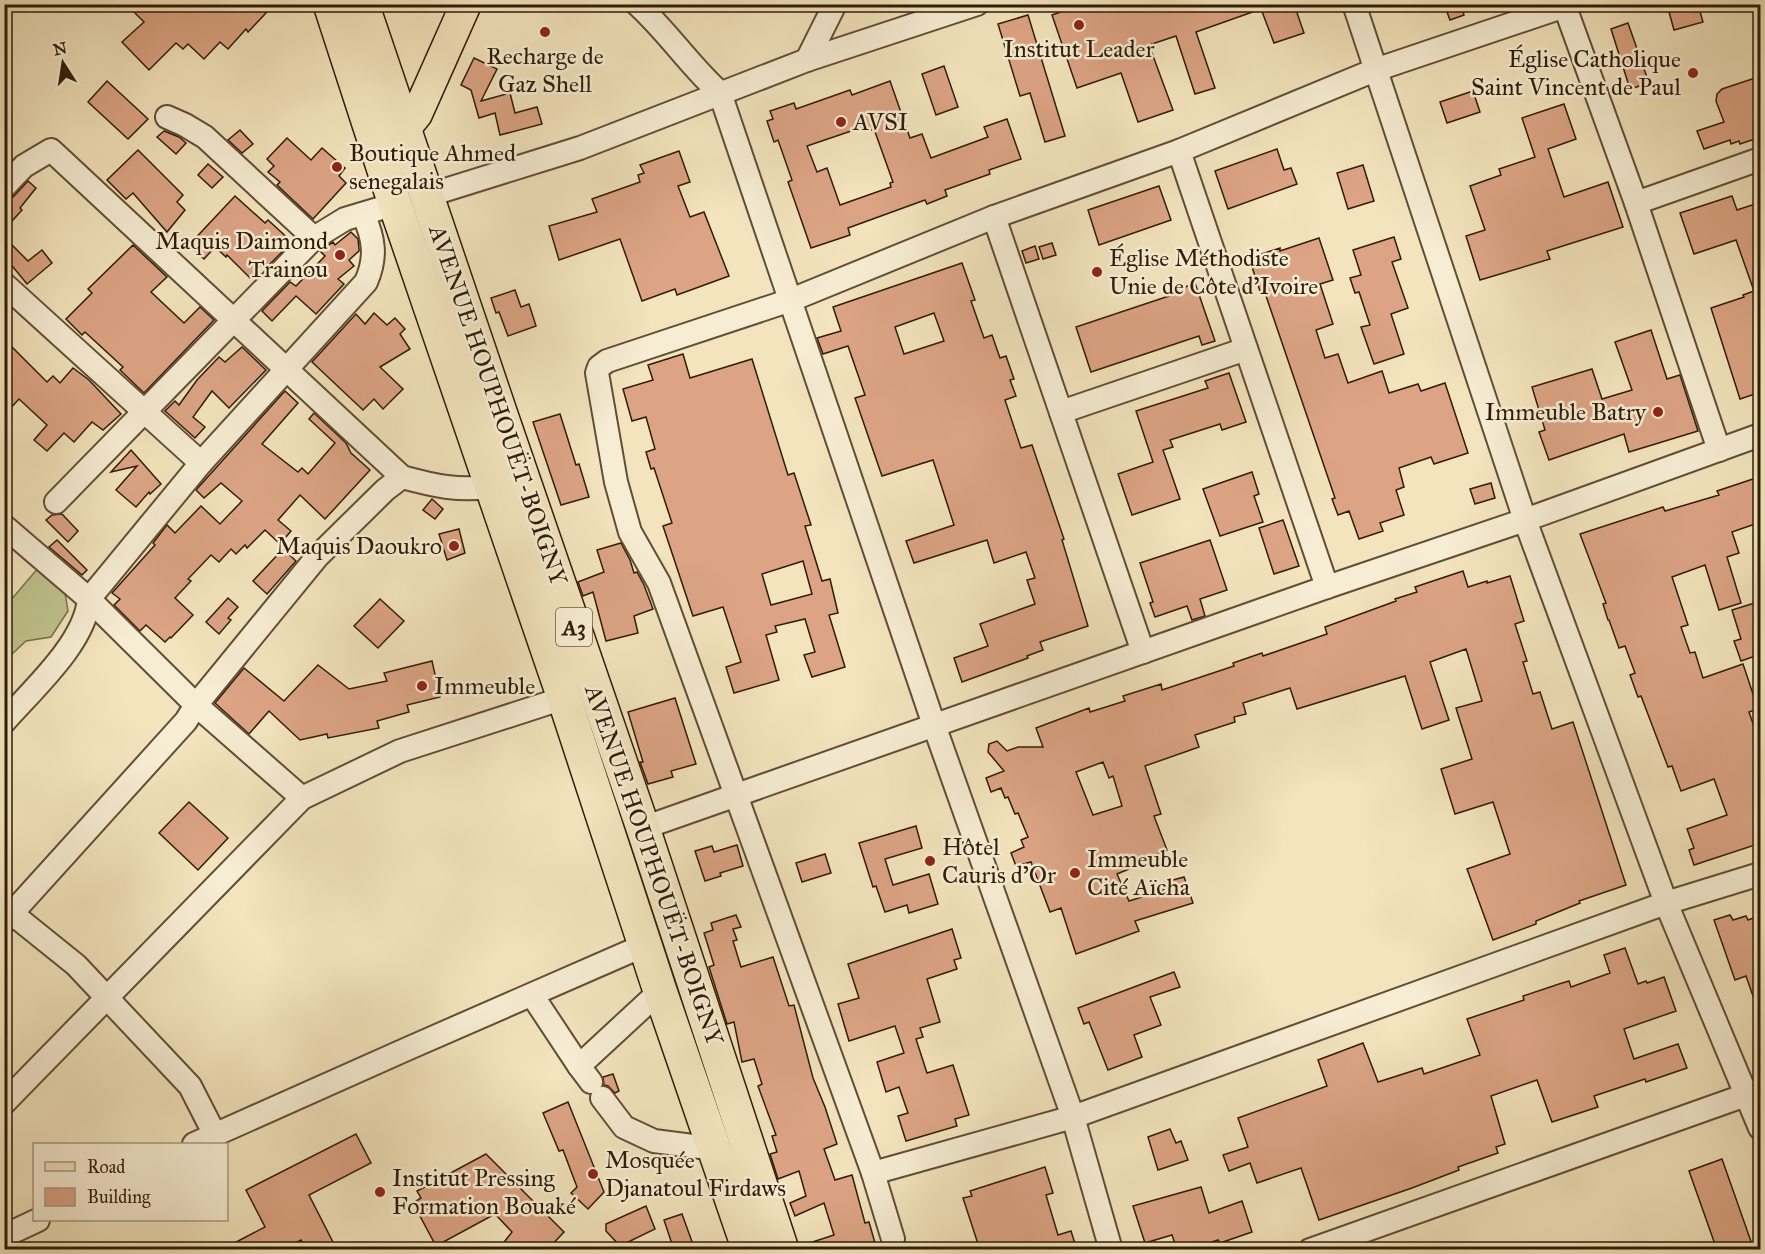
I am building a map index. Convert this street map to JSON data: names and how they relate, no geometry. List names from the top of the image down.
{
  "streets": {
    "highway": ["AVENUE HOUPHOUËT-BOIGNY", "A3"]
  },
  "places": [
    "Institut Leader",
    "Recharge de Gaz Shell",
    "Église Catholique Saint Vincent de Paul",
    "AVSI",
    "Boutique Ahmed senegalais",
    "Maquis Daimond Trainou",
    "Église Méthodiste Unie de Côte d'Ivoire",
    "Immeuble Batry",
    "Maquis Daoukro",
    "Immeuble",
    "Hôtel Cauris d'Or",
    "Immeuble Cité Aïcha",
    "Mosquée Djanatoul Firdaws",
    "Institut Pressing Formation Bouaké"
  ],
  "legend": ["Road", "Building"],
  "north": "top"
}
